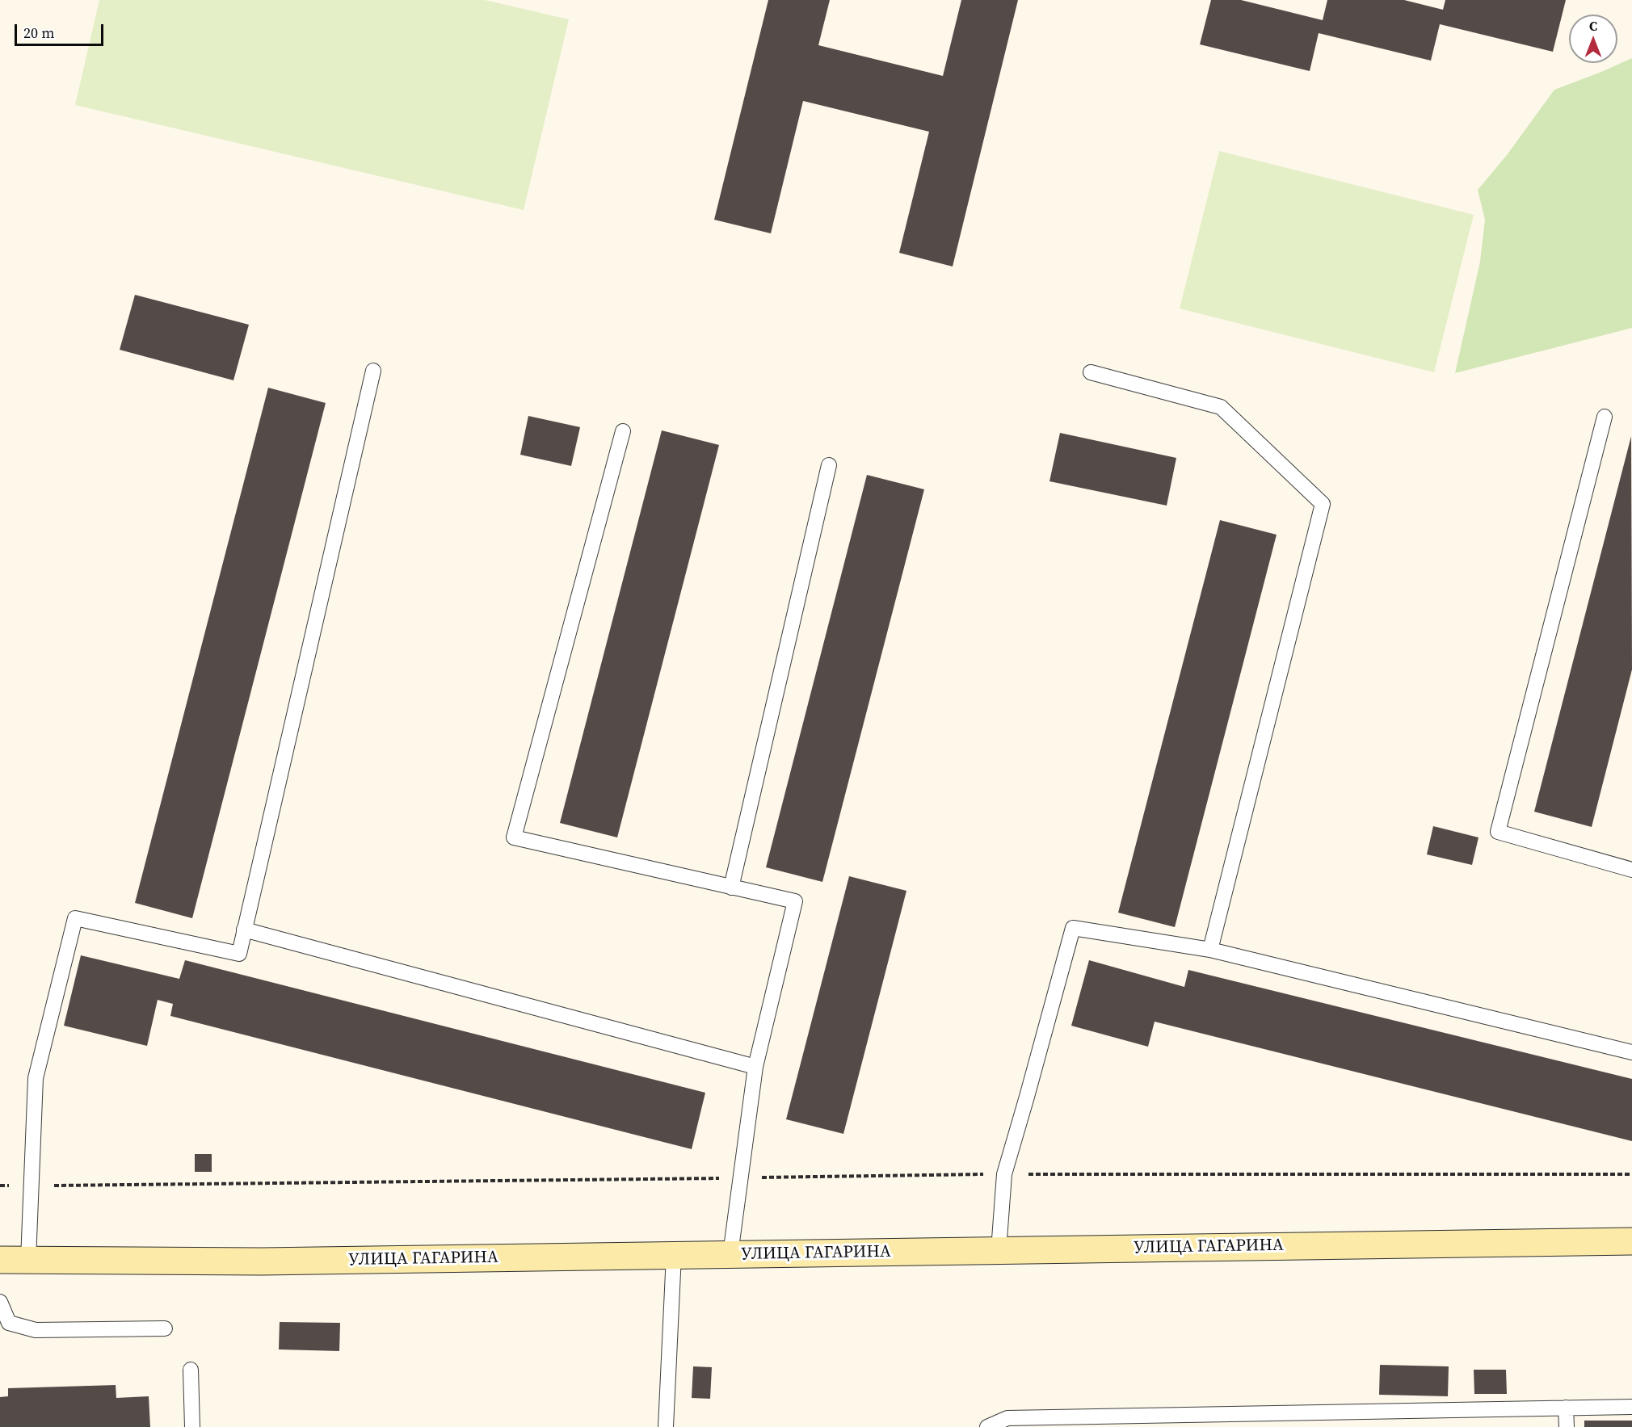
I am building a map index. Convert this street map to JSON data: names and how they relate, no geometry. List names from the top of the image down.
{
  "streets": {
    "street": ["УЛИЦА ГАГАРИНА"]
  },
  "scale_bar": "20 m",
  "north": "top"
}
